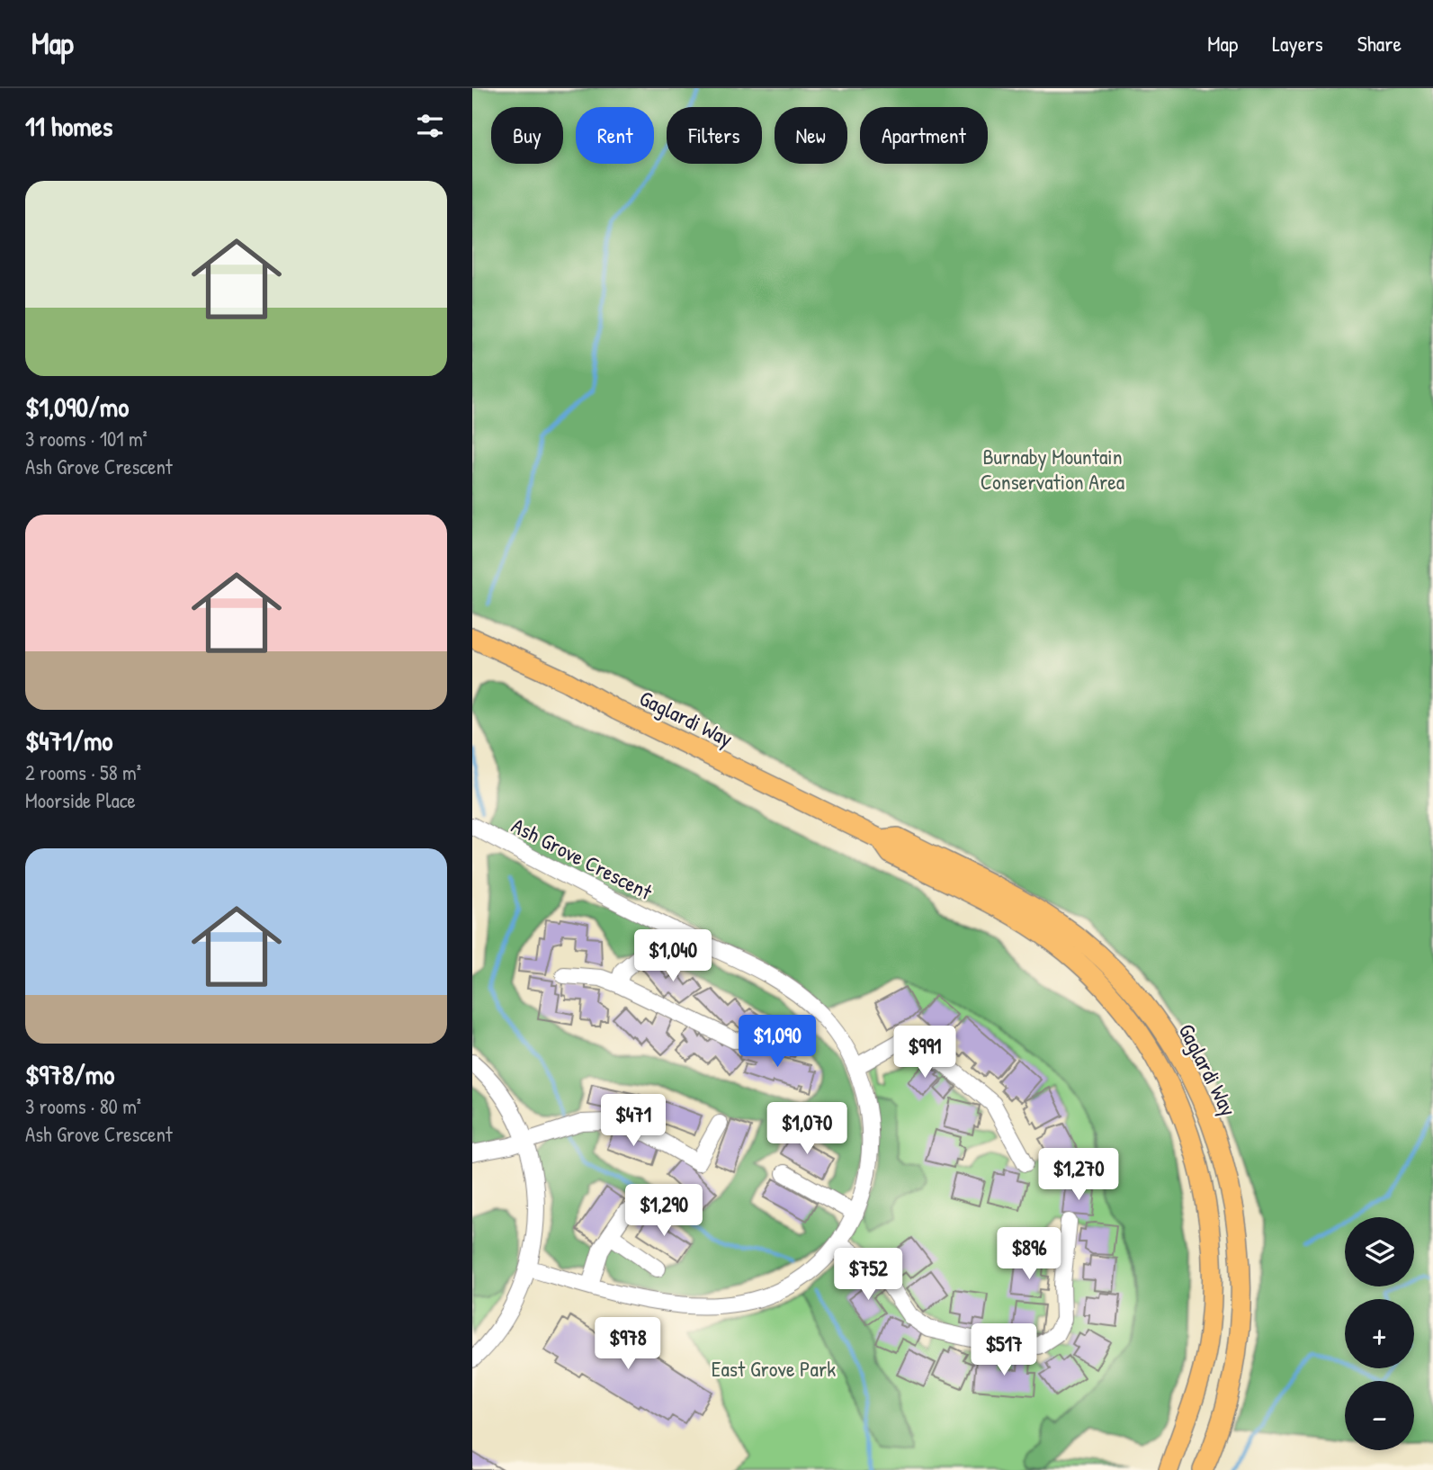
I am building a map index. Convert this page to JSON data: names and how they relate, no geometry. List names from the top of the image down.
{
  "streets": {
    "main road": ["Gaglardi Way"],
    "street": ["Ash Grove Crescent"]
  },
  "parks": ["Burnaby Mountain Conservation Area", "East Grove Park"],
  "page": {
    "header": "Map",
    "nav": ["Map", "Layers", "Share"],
    "heading": "11 homes",
    "chip": [
      "Buy",
      "Rent",
      "Filters",
      "New",
      "Apartment"
    ],
    "list": [
      {
        "name": "$1,090/mo",
        "note": "3 rooms · 101 m² · Ash Grove Crescent"
      },
      {
        "name": "$471/mo",
        "note": "2 rooms · 58 m² · Moorside Place"
      },
      {
        "name": "$978/mo",
        "note": "3 rooms · 80 m² · Ash Grove Crescent"
      }
    ],
    "price": [
      "$1,040",
      "$1,090",
      "$991",
      "$471",
      "$1,070",
      "$1,270",
      "$1,290",
      "$896",
      "$752",
      "$978",
      "$517"
    ],
    "map_buttons": ["+", "−"]
  }
}
